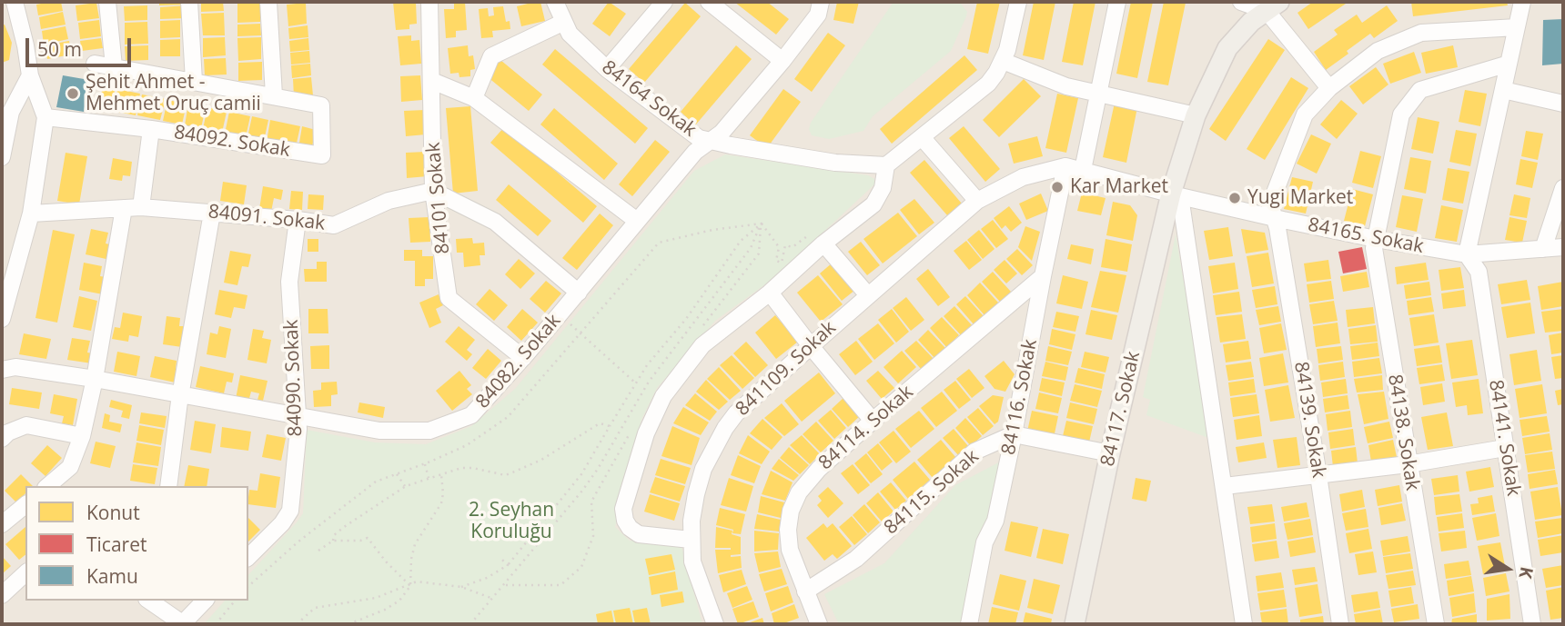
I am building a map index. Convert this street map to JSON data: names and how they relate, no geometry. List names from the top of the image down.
{
  "streets": {
    "main road": ["84117. Sokak"],
    "street": [
      "84164 Sokak",
      "84092. Sokak",
      "84101 Sokak",
      "84091. Sokak",
      "84165. Sokak",
      "84082. Sokak",
      "841109. Sokak",
      "84090. Sokak",
      "84116. Sokak",
      "84139. Sokak",
      "84114. Sokak",
      "84138. Sokak",
      "84141. Sokak",
      "84115. Sokak"
    ]
  },
  "crossings": [
    ["84164 Sokak", "84082. Sokak"],
    ["84101 Sokak", "84091. Sokak"],
    ["84101 Sokak", "84082. Sokak"],
    ["84091. Sokak", "84090. Sokak"],
    ["84165. Sokak", "84117. Sokak"],
    ["84165. Sokak", "84139. Sokak"],
    ["84165. Sokak", "84138. Sokak"],
    ["84165. Sokak", "84141. Sokak"],
    ["84082. Sokak", "84090. Sokak"],
    ["84116. Sokak", "84114. Sokak"],
    ["84116. Sokak", "84115. Sokak"],
    ["84114. Sokak", "84115. Sokak"]
  ],
  "parks": ["2. Seyhan Koruluğu"],
  "places": ["Şehit Ahmet - Mehmet Oruç camii", "Kar Market", "Yugi Market"],
  "legend": ["Konut", "Ticaret", "Kamu"],
  "scale_bar": "50 m",
  "north": "right"
}
